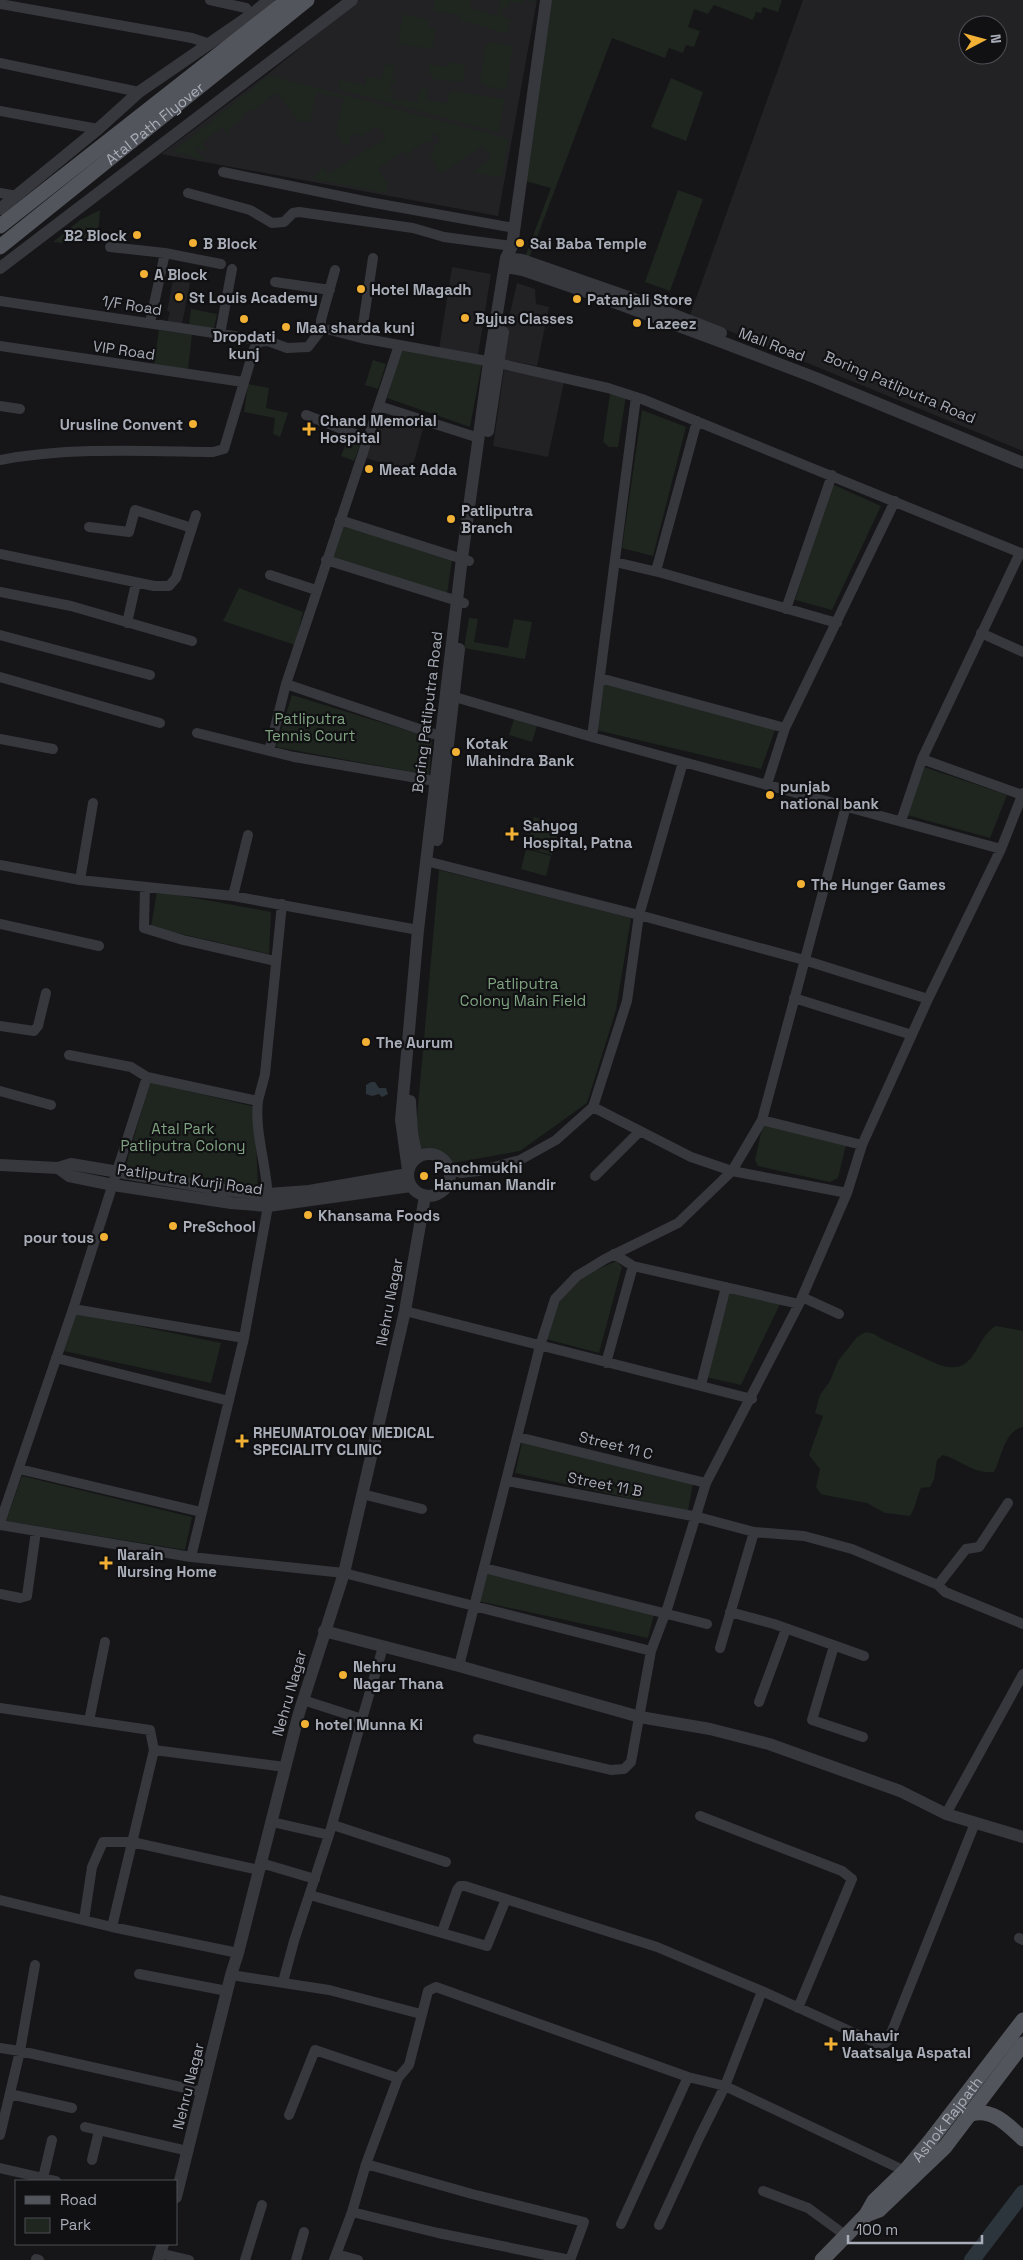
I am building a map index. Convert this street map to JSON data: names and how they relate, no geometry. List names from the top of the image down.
{
  "streets": {
    "main road": ["Atal Path Flyover", "Ashok Rajpath"],
    "street": [
      "1/F Road",
      "Mall Road",
      "VIP Road",
      "Boring Patliputra Road",
      "Patliputra Kurji Road",
      "Nehru Nagar",
      "Street 11 C",
      "Street 11 B"
    ]
  },
  "crossings": [
    ["Mall Road", "Boring Patliputra Road"],
    ["Boring Patliputra Road", "Patliputra Kurji Road"],
    ["Boring Patliputra Road", "Nehru Nagar"],
    ["Patliputra Kurji Road", "Nehru Nagar"]
  ],
  "parks": ["Patliputra Tennis Court", "Patliputra Colony Main Field", "Atal Park Patliputra Colony"],
  "places": {
    "other": [
      "B2 Block",
      "B Block",
      "Sai Baba Temple",
      "A Block",
      "Hotel Magadh",
      "St Louis Academy",
      "Patanjali Store",
      "Byjus Classes",
      "Dropdati kunj",
      "Lazeez",
      "Maa sharda kunj",
      "Urusline Convent",
      "Meat Adda",
      "Patliputra Branch",
      "Kotak Mahindra Bank",
      "punjab national bank",
      "The Hunger Games",
      "The Aurum",
      "Panchmukhi Hanuman Mandir",
      "Khansama Foods",
      "PreSchool",
      "pour tous",
      "Nehru Nagar Thana",
      "hotel Munna Ki"
    ],
    "health": [
      "Chand Memorial Hospital",
      "Sahyog Hospital, Patna",
      "RHEUMATOLOGY MEDICAL SPECIALITY CLINIC",
      "Narain Nursing Home",
      "Mahavir Vaatsalya Aspatal"
    ]
  },
  "legend": ["Road", "Park"],
  "scale_bar": "100 m",
  "north": "right"
}
